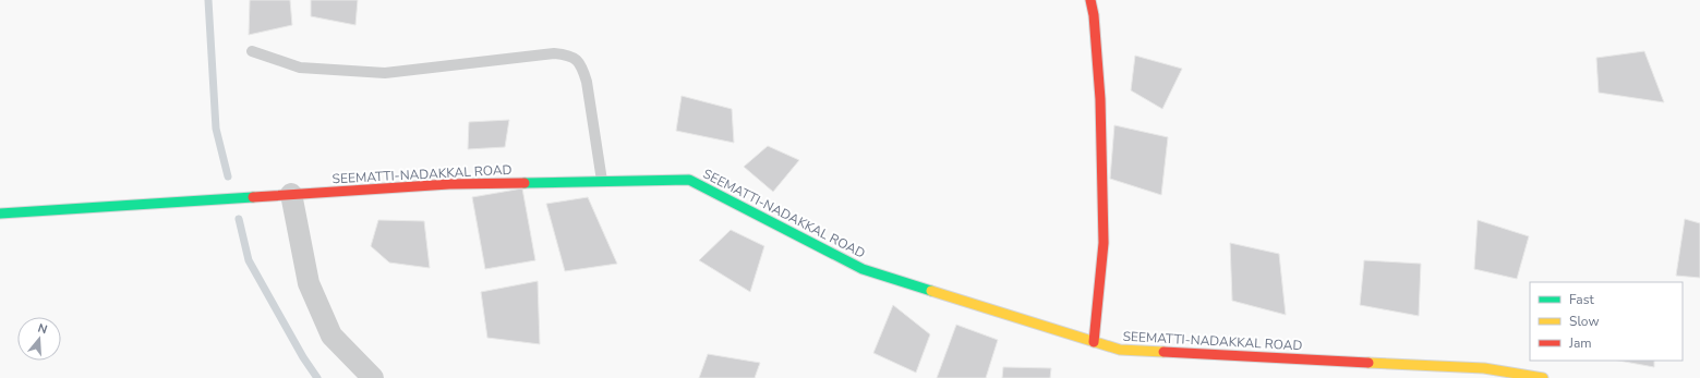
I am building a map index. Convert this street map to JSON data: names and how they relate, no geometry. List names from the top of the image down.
{
  "streets": {
    "street": ["SEEMATTI-NADAKKAL ROAD"]
  },
  "legend": ["Fast", "Slow", "Jam"],
  "north": "top"
}
